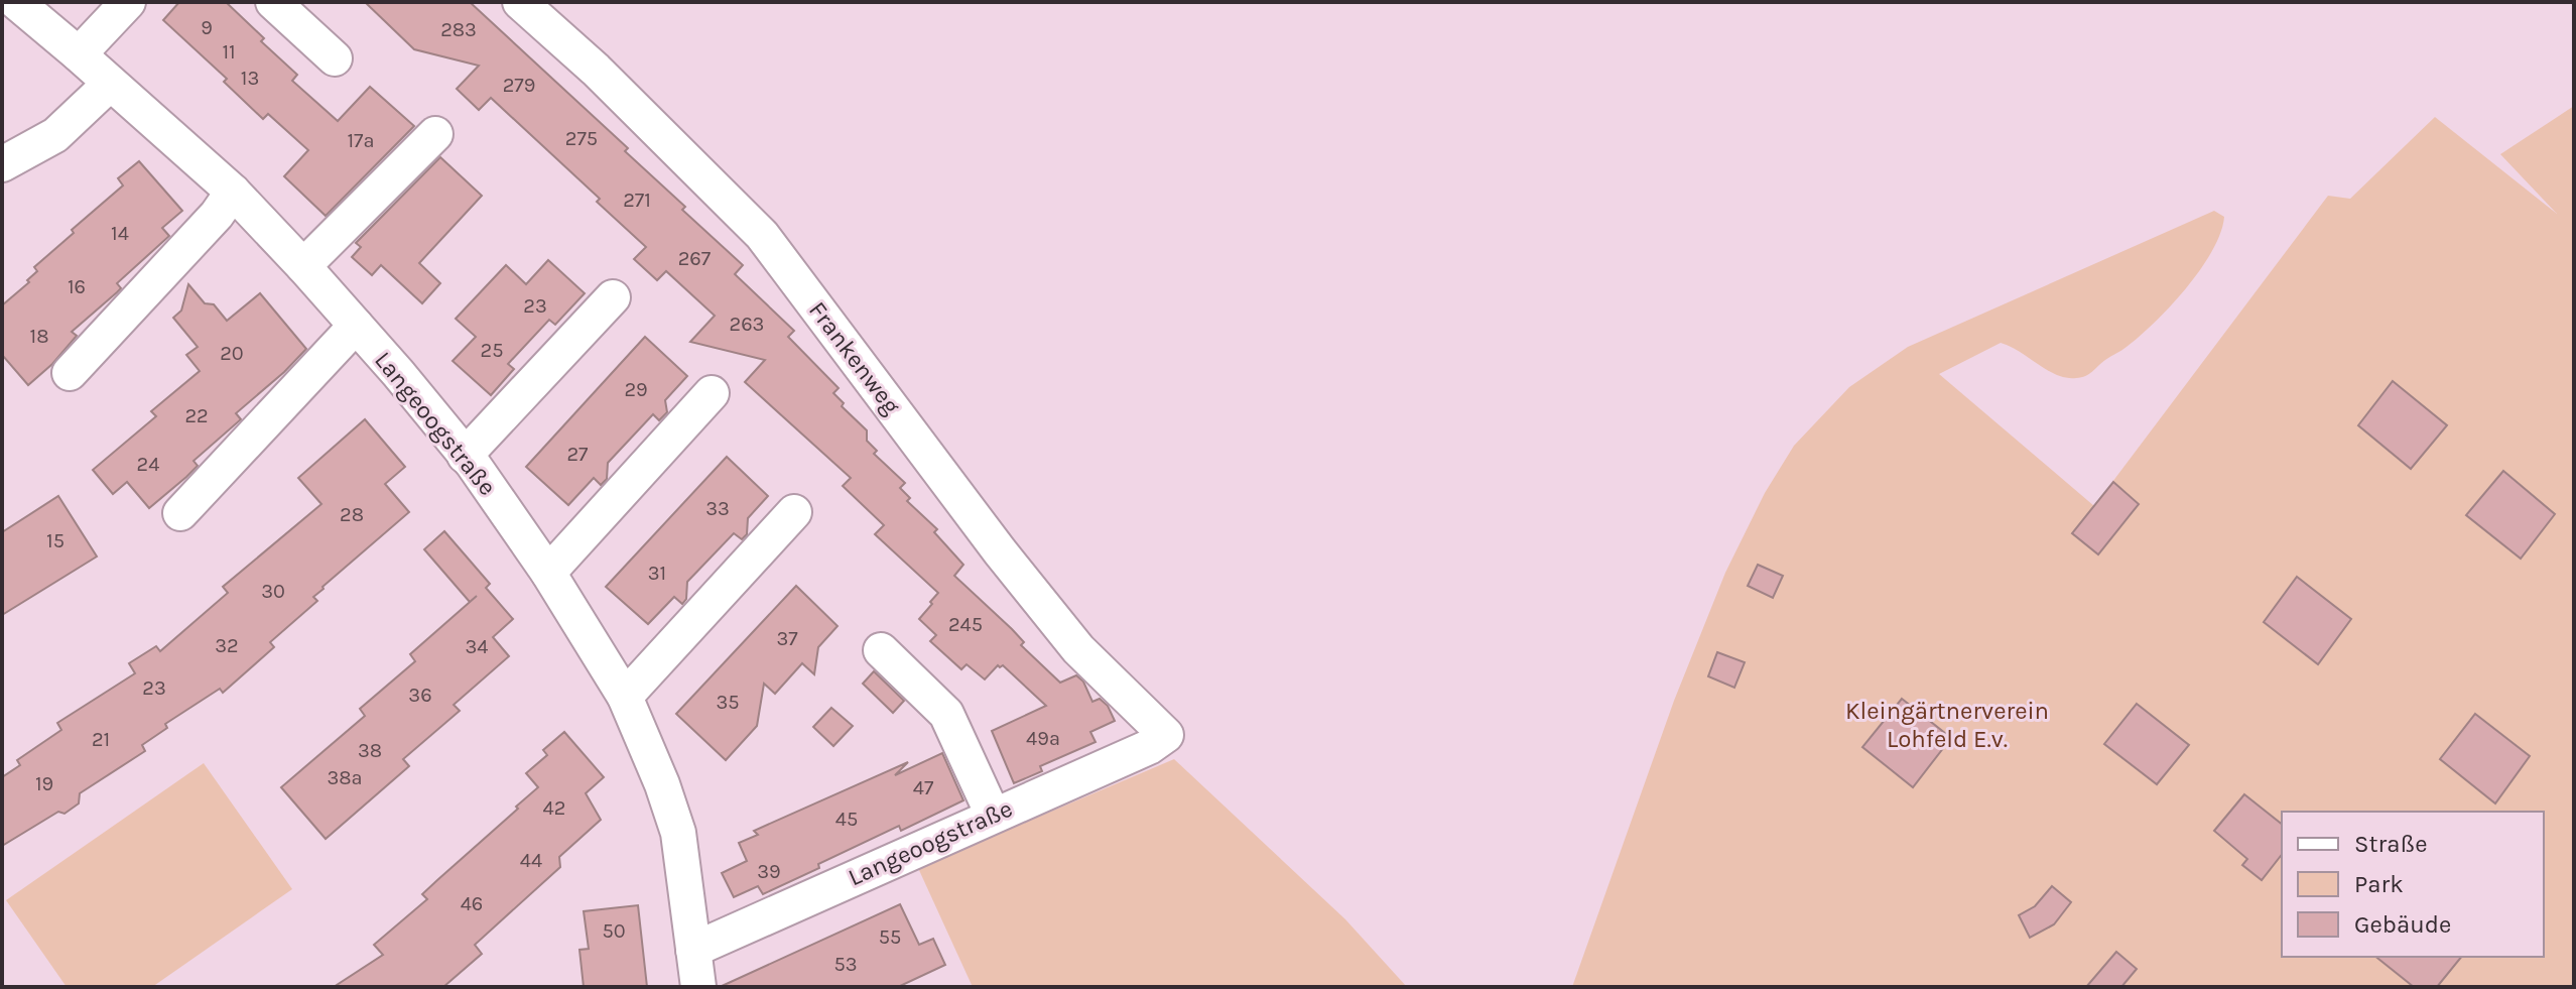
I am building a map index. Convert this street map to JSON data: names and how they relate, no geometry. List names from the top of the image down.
{
  "streets": {
    "street": ["Frankenweg", "Langeoogstraße"]
  },
  "crossings": [
    ["Frankenweg", "Langeoogstraße"]
  ],
  "parks": ["Kleingärtnerverein Lohfeld E.v."],
  "house_numbers": [
    "9",
    "283",
    "11",
    "13",
    "279",
    "275",
    "17a",
    "271",
    "14",
    "267",
    "16",
    "23",
    "263",
    "18",
    "25",
    "20",
    "29",
    "22",
    "27",
    "24",
    "33",
    "28",
    "15",
    "31",
    "30",
    "245",
    "37",
    "32",
    "34",
    "23",
    "36",
    "35",
    "49a",
    "21",
    "38",
    "38a",
    "19",
    "47",
    "42",
    "45",
    "44",
    "39",
    "46",
    "50",
    "55",
    "53"
  ],
  "legend": ["Straße", "Park", "Gebäude"]
}
